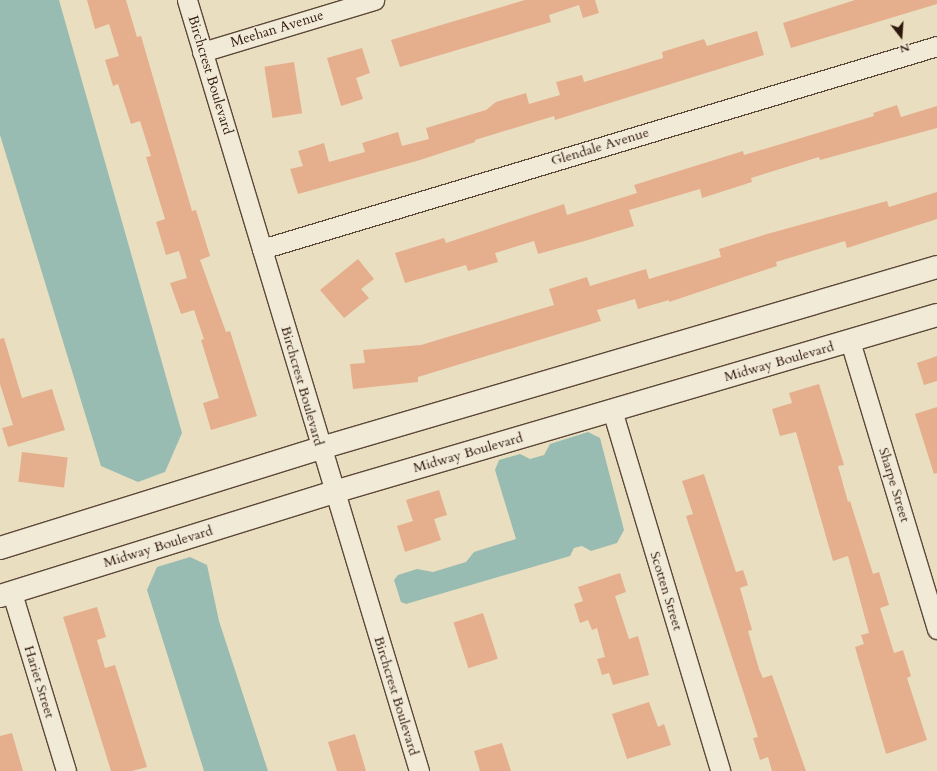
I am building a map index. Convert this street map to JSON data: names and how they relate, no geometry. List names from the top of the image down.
{
  "streets": {
    "street": [
      "Meehan Avenue",
      "Birchcrest Boulevard",
      "Glendale Avenue",
      "Midway Boulevard",
      "Sharpe Street",
      "Scotten Street",
      "Hariet Street"
    ]
  },
  "crossings": [
    ["Meehan Avenue", "Birchcrest Boulevard"],
    ["Birchcrest Boulevard", "Glendale Avenue"],
    ["Birchcrest Boulevard", "Midway Boulevard"],
    ["Midway Boulevard", "Sharpe Street"],
    ["Midway Boulevard", "Scotten Street"],
    ["Midway Boulevard", "Hariet Street"]
  ],
  "north": "bottom"
}
